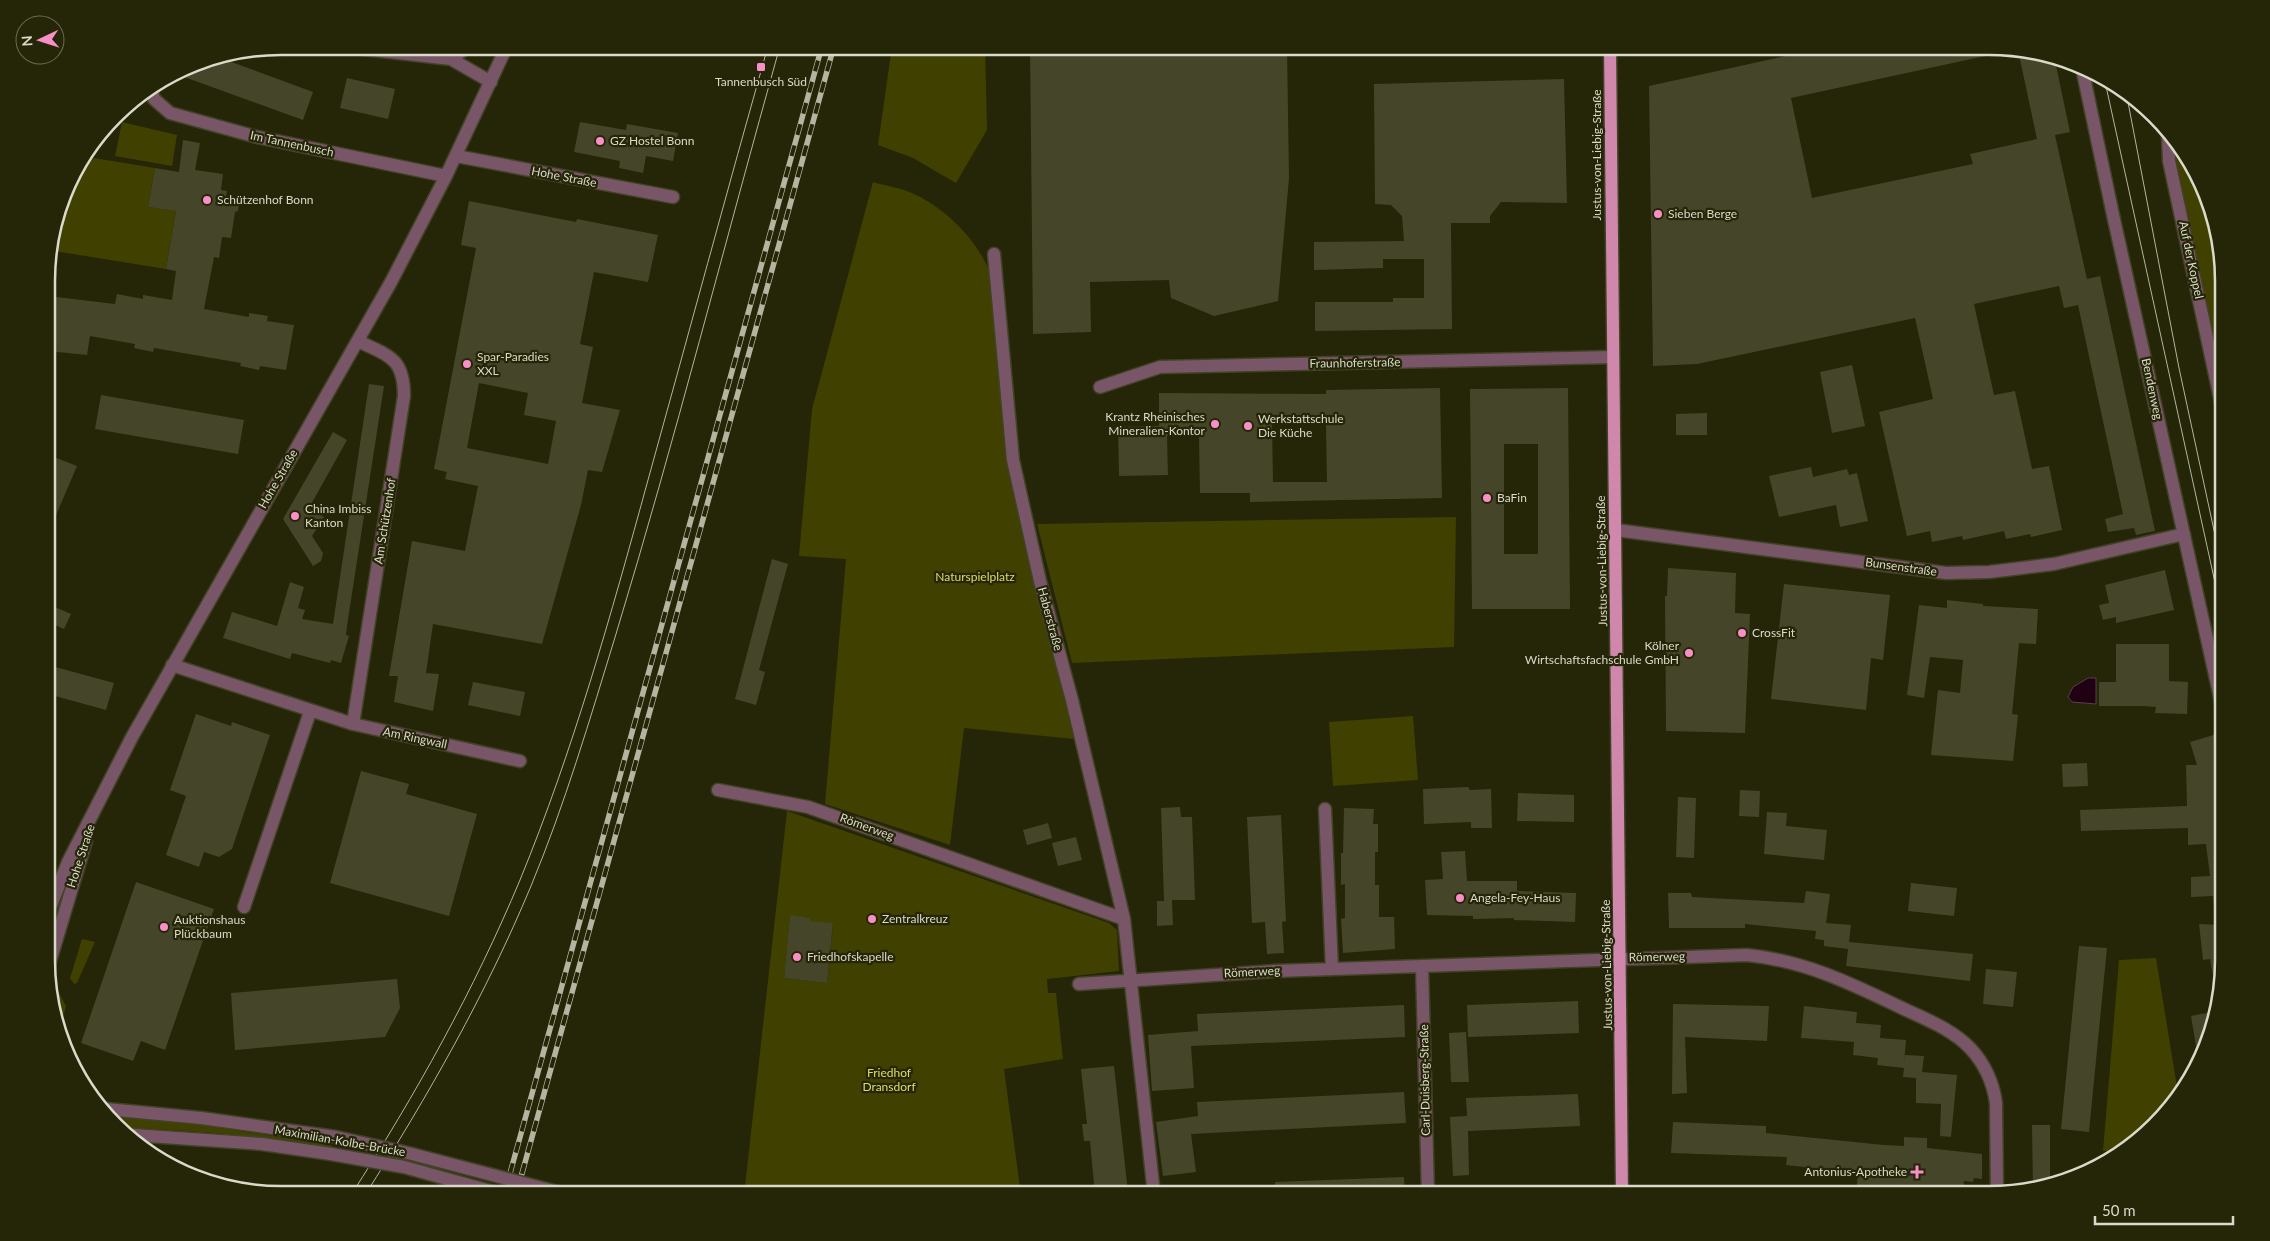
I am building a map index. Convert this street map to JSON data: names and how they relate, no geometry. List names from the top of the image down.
{
  "streets": {
    "main road": ["Justus-von-Liebig-Straße"],
    "street": [
      "Im Tannenbusch",
      "Hohe Straße",
      "Auf der Koppel",
      "Fraunhoferstraße",
      "Bendenweg",
      "Am Schützenhof",
      "Bunsenstraße",
      "Haberstraße",
      "Am Ringwall",
      "Römerweg",
      "Carl-Duisberg-Straße",
      "Maximilian-Kolbe-Brücke"
    ]
  },
  "crossings": [
    ["Im Tannenbusch", "Hohe Straße"],
    ["Justus-von-Liebig-Straße", "Fraunhoferstraße"],
    ["Justus-von-Liebig-Straße", "Bunsenstraße"],
    ["Justus-von-Liebig-Straße", "Römerweg"],
    ["Hohe Straße", "Am Schützenhof"],
    ["Hohe Straße", "Am Ringwall"],
    ["Bendenweg", "Bunsenstraße"],
    ["Am Schützenhof", "Am Ringwall"],
    ["Haberstraße", "Römerweg"],
    ["Römerweg", "Carl-Duisberg-Straße"]
  ],
  "parks": ["Naturspielplatz", "Friedhof Dransdorf"],
  "places": {
    "transit": ["Tannenbusch Süd"],
    "other": [
      "GZ Hostel Bonn",
      "Schützenhof Bonn",
      "Sieben Berge",
      "Spar-Paradies XXL",
      "Krantz Rheinisches Mineralien-Kontor",
      "Werkstattschule Die Küche",
      "BaFin",
      "China Imbiss Kanton",
      "CrossFit",
      "Kölner Wirtschaftsfachschule GmbH",
      "Angela-Fey-Haus",
      "Zentralkreuz",
      "Auktionshaus Plückbaum",
      "Friedhofskapelle"
    ],
    "health": ["Antonius-Apotheke"]
  },
  "scale_bar": "50 m",
  "north": "left"
}
